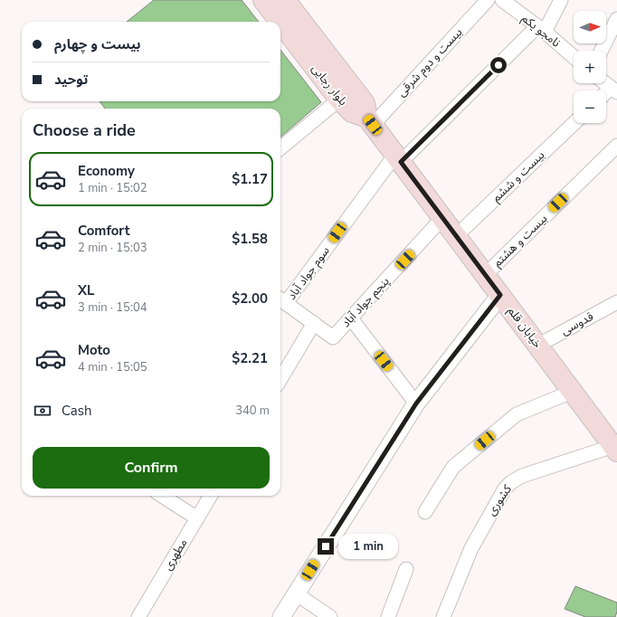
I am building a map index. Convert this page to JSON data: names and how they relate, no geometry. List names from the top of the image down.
{
  "streets": {
    "main road": ["بلوار رجایی", "خیابان قلم"],
    "street": [
      "نامجو یکم",
      "بیست و دوم شرقی",
      "بیست و ششم",
      "بیست و هشتم",
      "سوم جواد آباد",
      "پنجم جواد آباد",
      "قدوسی",
      "کشوری",
      "مطهری"
    ]
  },
  "crossings": [
    ["نامجو یکم", "سوم جواد آباد"],
    ["بیست و دوم شرقی", "بلوار رجایی"],
    ["بیست و دوم شرقی", "خیابان قلم"],
    ["بلوار رجایی", "خیابان قلم"],
    ["بیست و ششم", "خیابان قلم"],
    ["بیست و هشتم", "خیابان قلم"],
    ["سوم جواد آباد", "خیابان قلم"],
    ["پنجم جواد آباد", "خیابان قلم"],
    ["قدوسی", "خیابان قلم"],
    ["خیابان قلم", "کشوری"]
  ],
  "north": "right",
  "page": {
    "map_buttons": ["+", "−"],
    "banner": ["بیست و چهارم", "توحید"],
    "heading": "Choose a ride",
    "list": [
      {
        "name": "Economy",
        "note": "1 min · 15:02",
        "value": "$1.17"
      },
      {
        "name": "Comfort",
        "note": "2 min · 15:03",
        "value": "$1.58"
      },
      {
        "name": "XL",
        "note": "3 min · 15:04",
        "value": "$2.00"
      },
      {
        "name": "Moto",
        "note": "4 min · 15:05",
        "value": "$2.21"
      }
    ],
    "pay": ["Cash", "340 m"],
    "buttons": "Confirm",
    "bubble": "1 min"
  }
}
